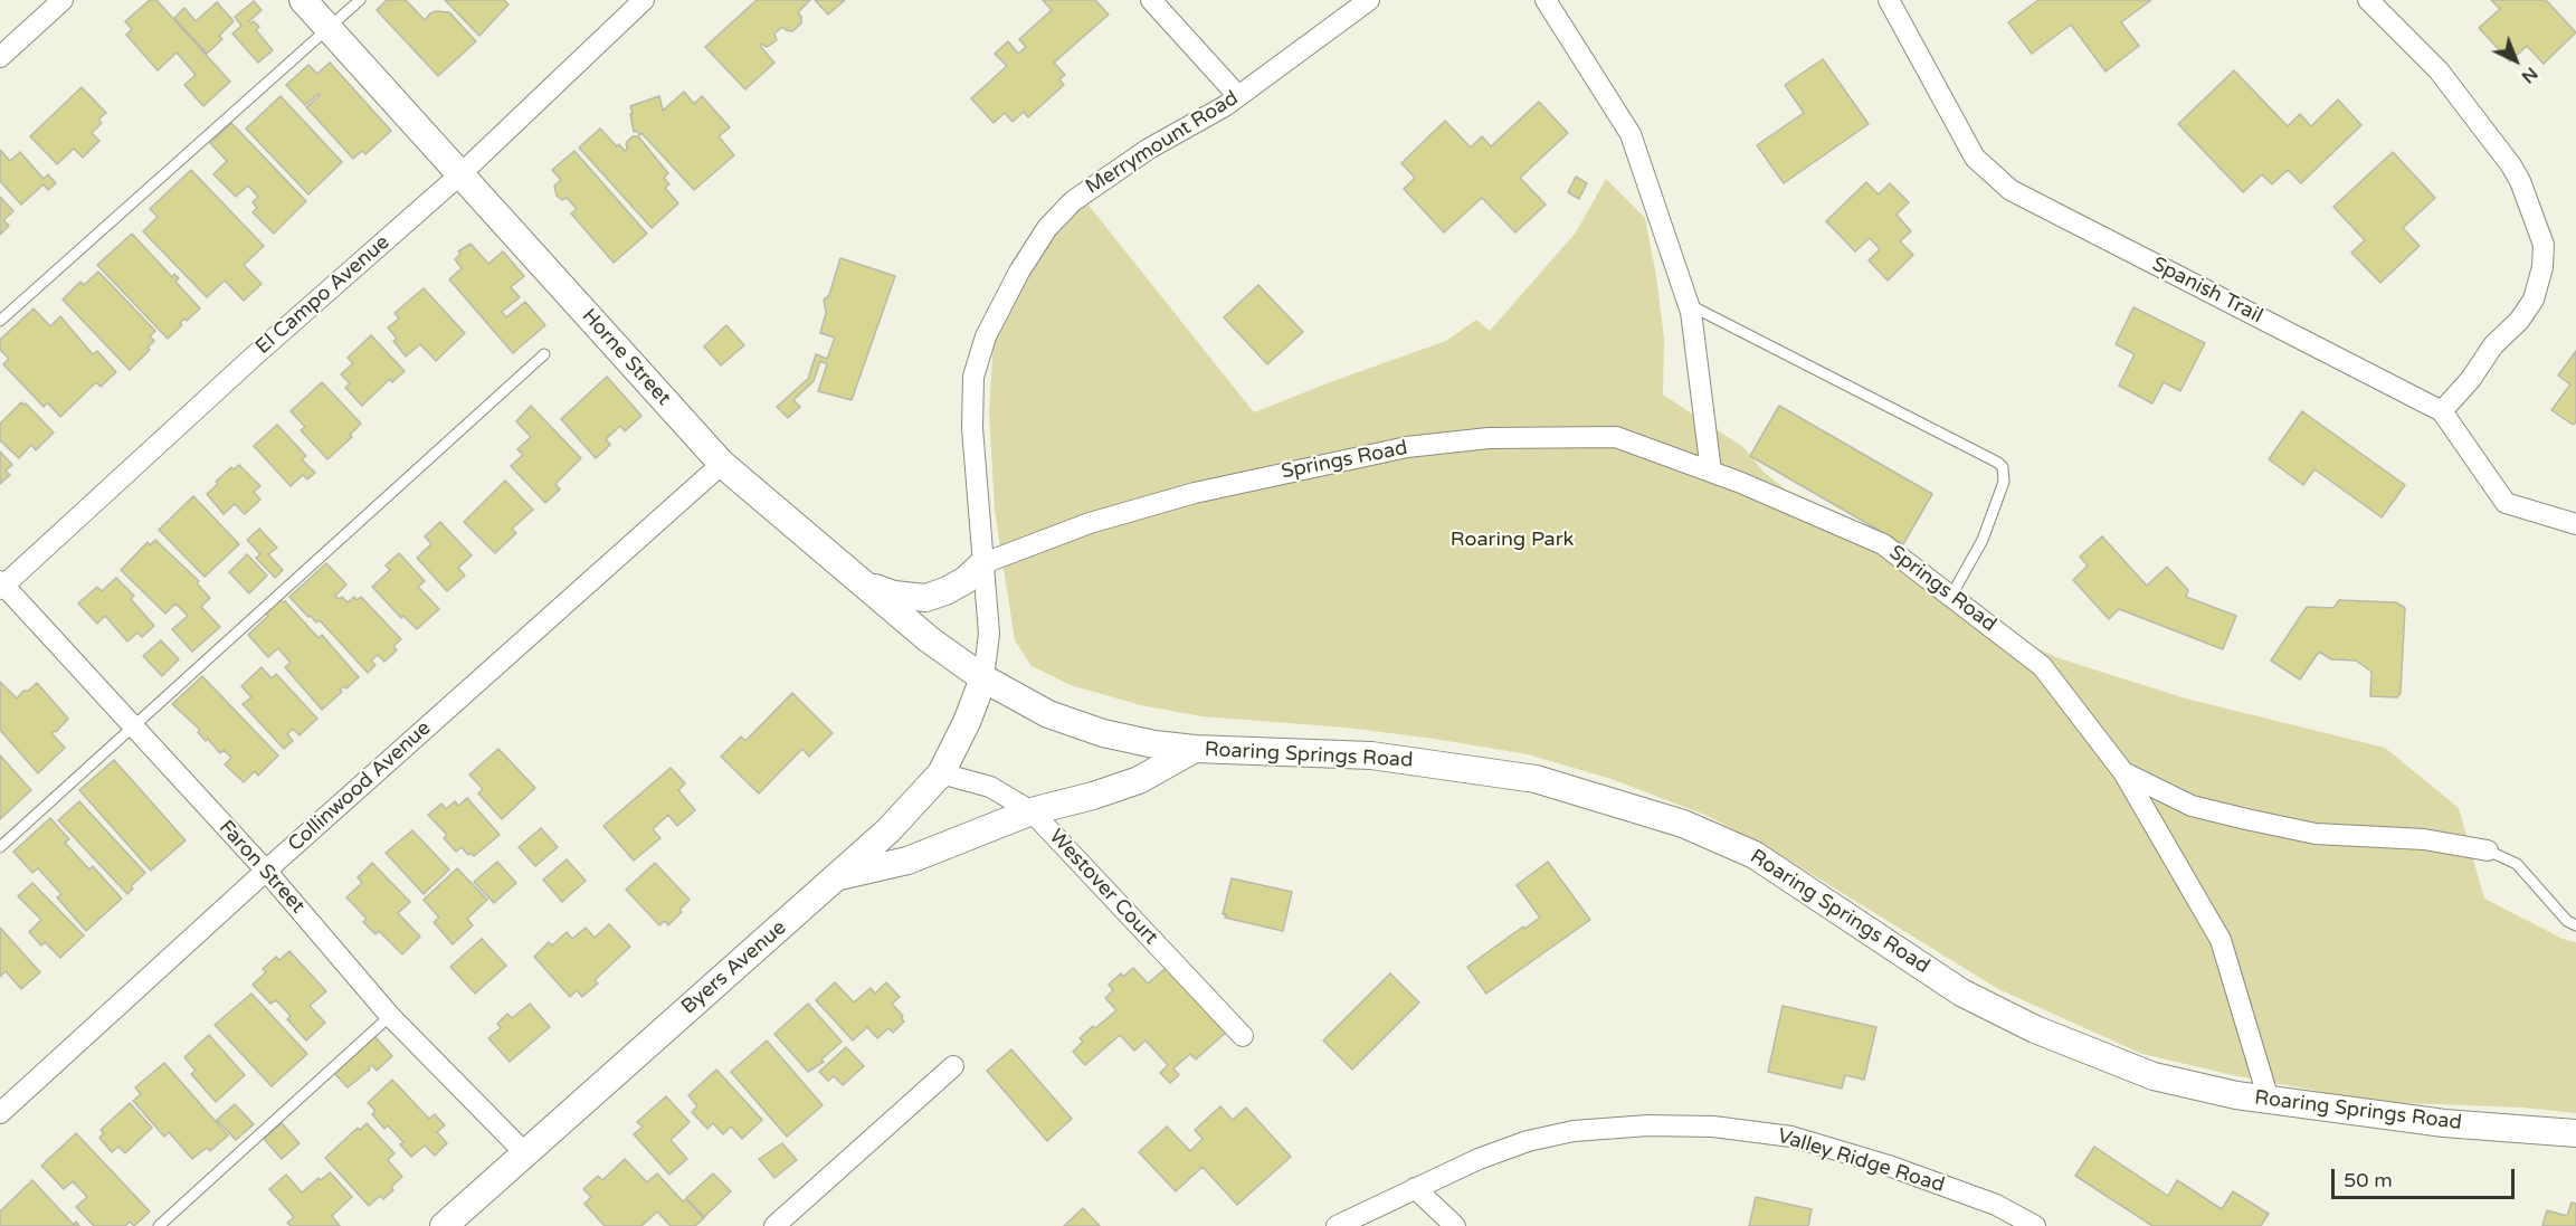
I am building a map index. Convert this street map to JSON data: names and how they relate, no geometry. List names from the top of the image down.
{
  "streets": {
    "street": [
      "Merrymount Road",
      "Spanish Trail",
      "El Campo Avenue",
      "Horne Street",
      "Springs Road",
      "Roaring Springs Road",
      "Collinwood Avenue",
      "Faron Street",
      "Westover Court",
      "Byers Avenue",
      "Valley Ridge Road"
    ]
  },
  "crossings": [
    ["Merrymount Road", "Horne Street"],
    ["Merrymount Road", "Springs Road"],
    ["Merrymount Road", "Roaring Springs Road"],
    ["Merrymount Road", "Byers Avenue"],
    ["El Campo Avenue", "Horne Street"],
    ["El Campo Avenue", "Faron Street"],
    ["Horne Street", "Roaring Springs Road"],
    ["Horne Street", "Collinwood Avenue"],
    ["Horne Street", "Byers Avenue"],
    ["Springs Road", "Roaring Springs Road"],
    ["Roaring Springs Road", "Byers Avenue"],
    ["Collinwood Avenue", "Faron Street"],
    ["Faron Street", "Byers Avenue"],
    ["Westover Court", "Byers Avenue"]
  ],
  "parks": ["Roaring Park"],
  "scale_bar": "50 m",
  "north": "bottom right"
}
